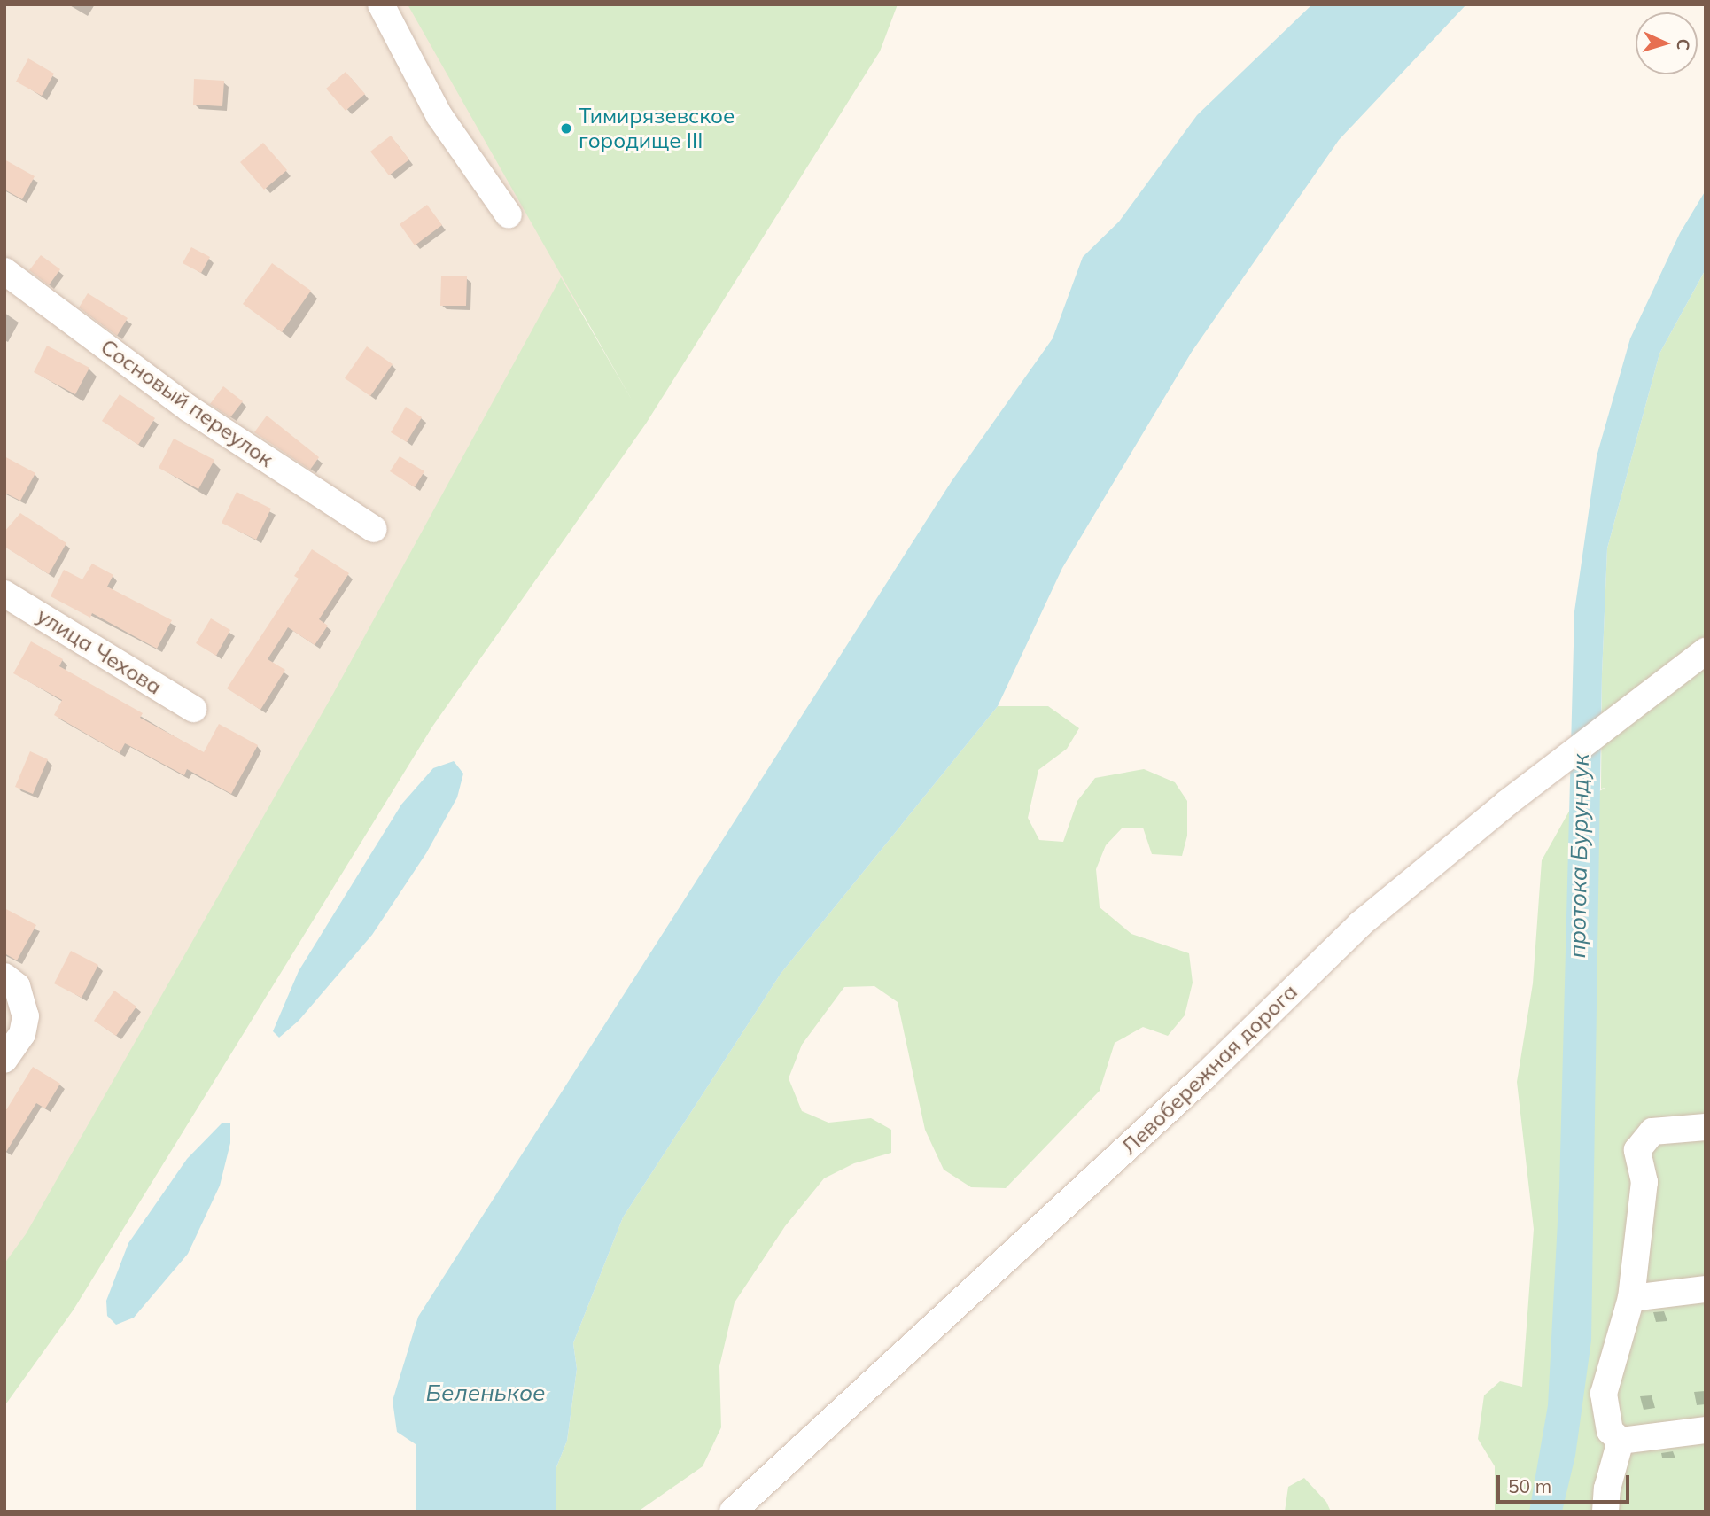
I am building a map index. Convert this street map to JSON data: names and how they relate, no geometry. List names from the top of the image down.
{
  "streets": {
    "street": ["Сосновый переулок", "улица Чехова", "Левобережная дорога"]
  },
  "water": ["протока Бурундук", "Беленькое"],
  "places": ["Тимирязевское городище III"],
  "scale_bar": "50 m",
  "north": "right"
}
